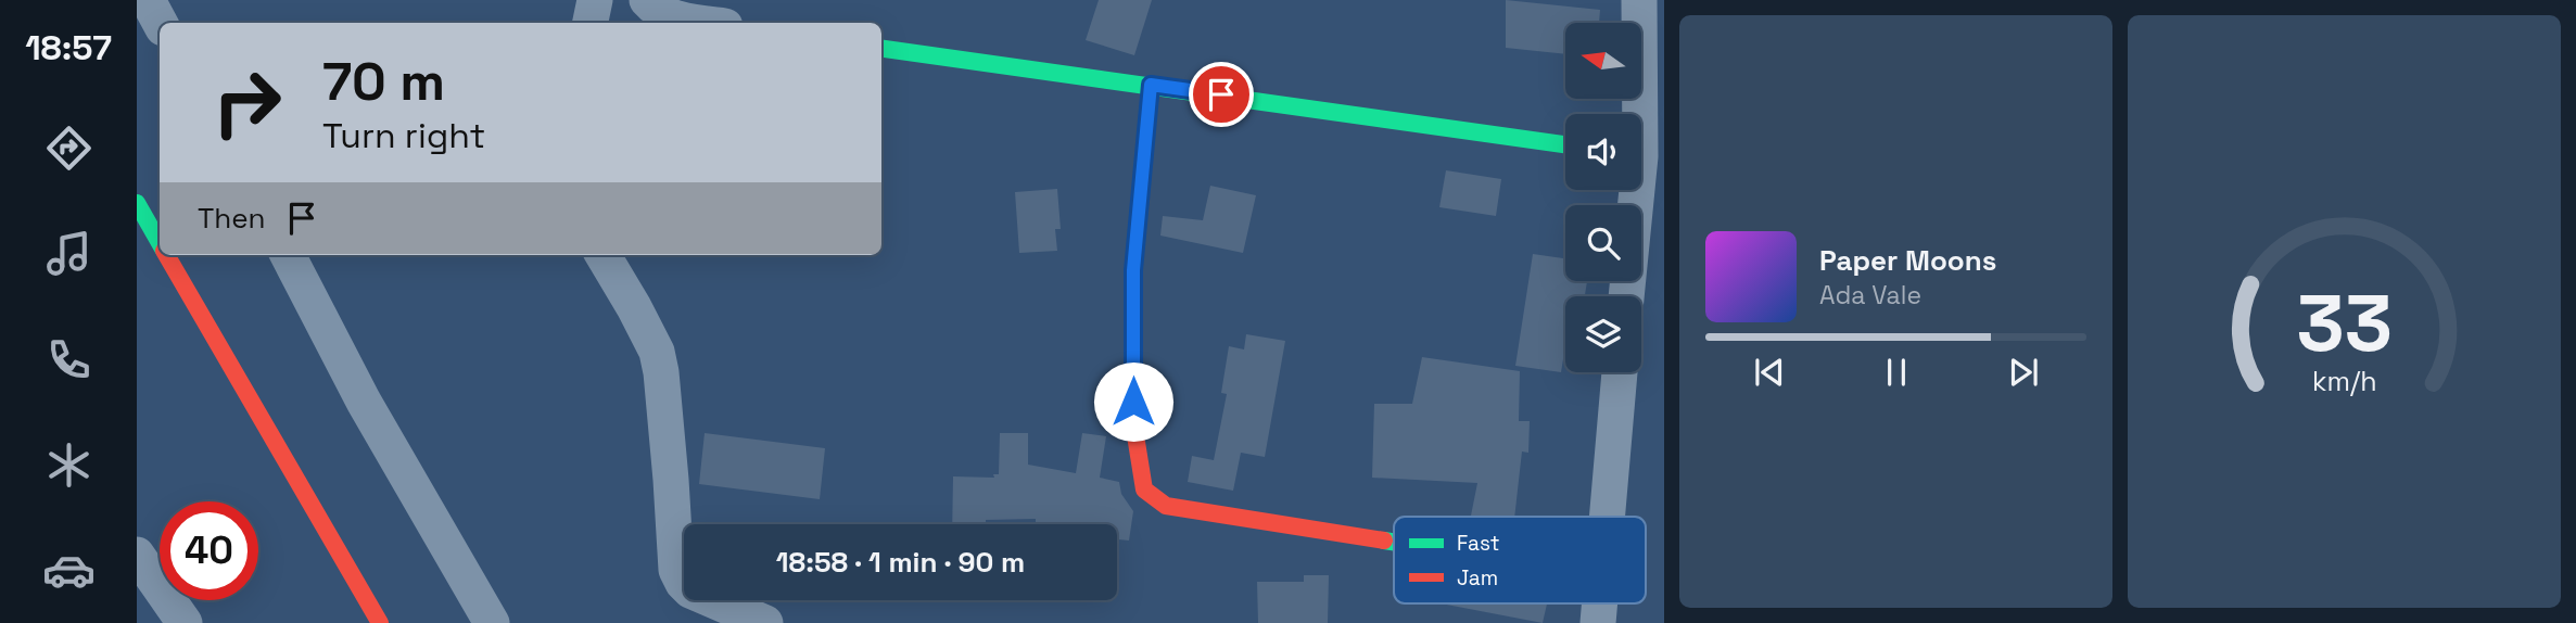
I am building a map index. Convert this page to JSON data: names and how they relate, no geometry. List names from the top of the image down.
{
  "legend": ["Fast", "Jam"],
  "north": "left",
  "page": {
    "tabs": "18:57",
    "turn": ["70 m", "Turn right"],
    "then": "Then",
    "song": ["Paper Moons", "Ada Vale"],
    "limit": "40",
    "trip": "18:58 · 1 min · 90 m",
    "gauge": ["33", "km/h"]
  }
}
